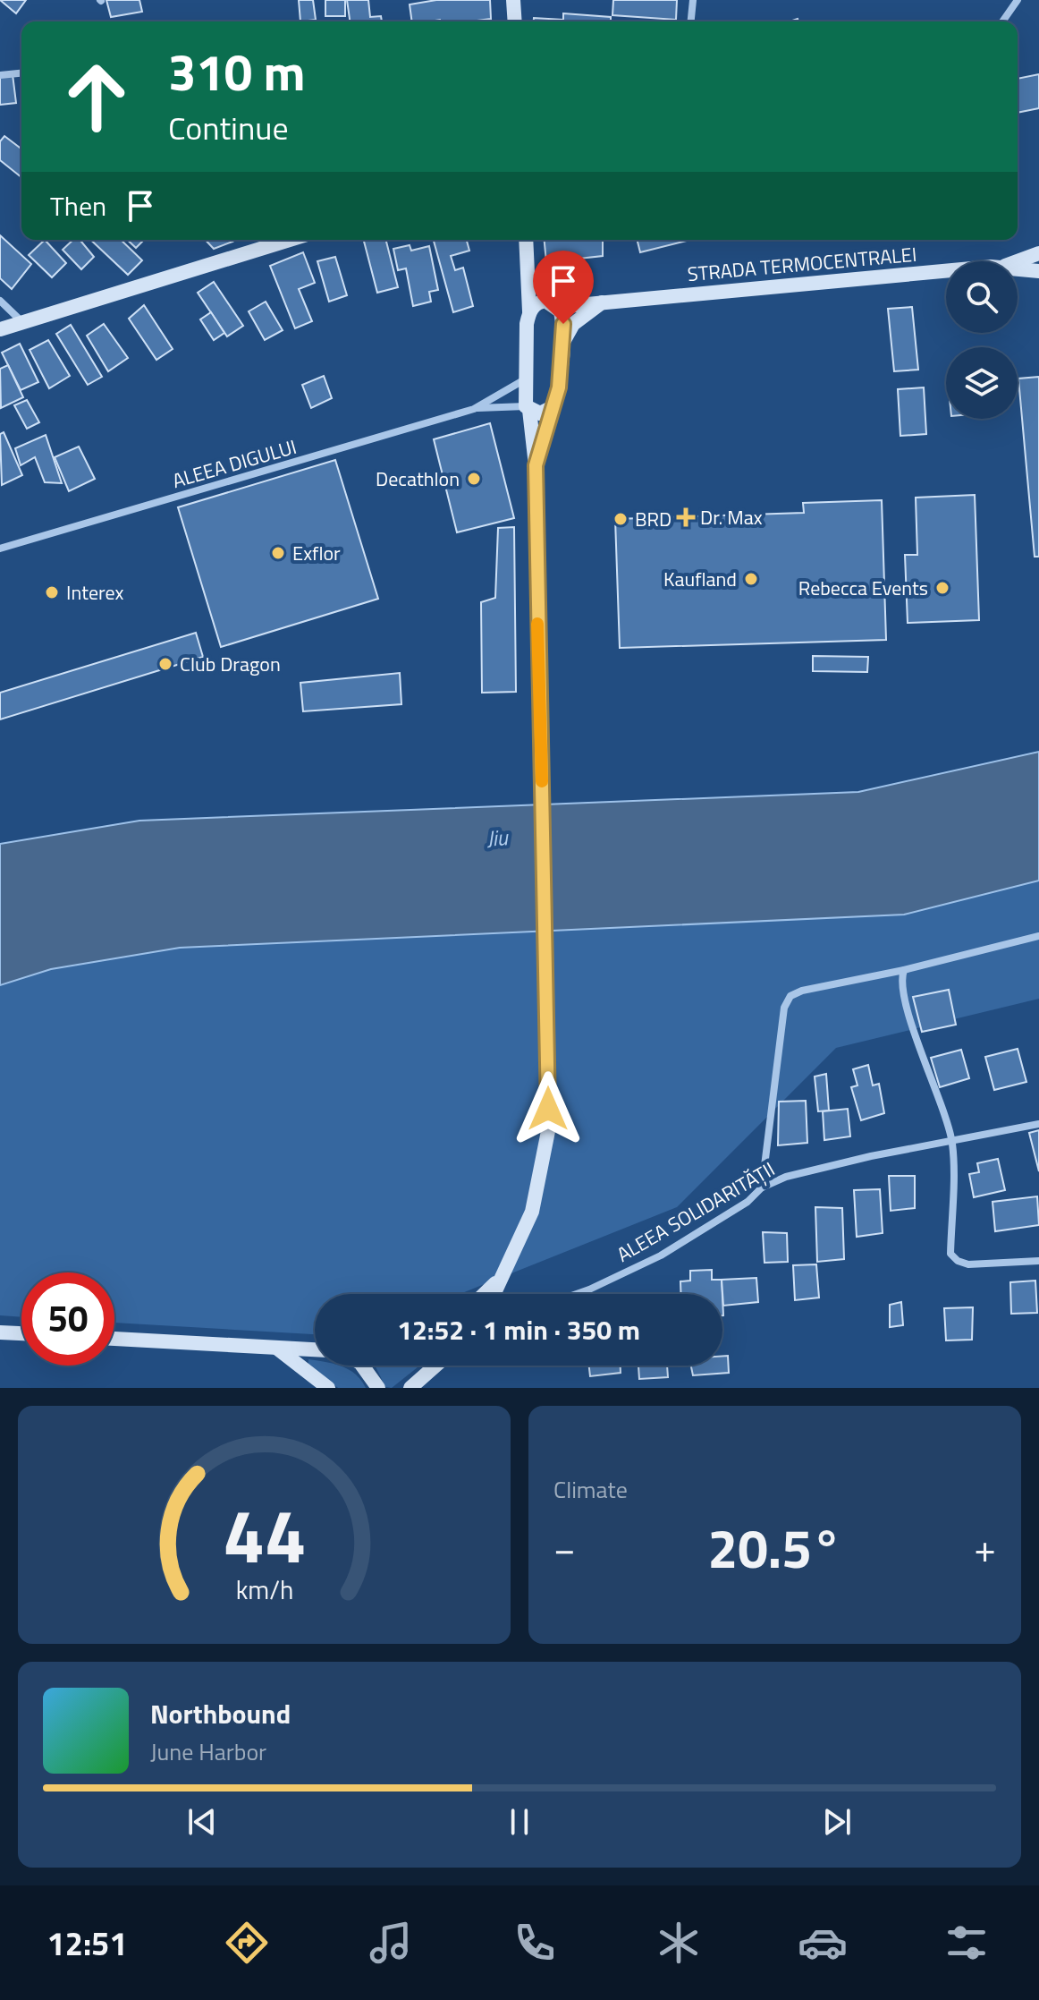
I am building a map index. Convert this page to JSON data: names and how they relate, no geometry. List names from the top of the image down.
{
  "streets": {
    "main road": ["STRADA TERMOCENTRALEI"],
    "street": ["ALEEA DIGULUI", "ALEEA SOLIDARITĂȚII"]
  },
  "water": ["Jiu"],
  "places": {
    "other": [
      "Decathlon",
      "BRD",
      "Exflor",
      "Kaufland",
      "Rebecca Events",
      "Interex",
      "Club Dragon"
    ],
    "health": ["Dr. Max"]
  },
  "page": {
    "turn": ["310 m", "Continue"],
    "then": "Then",
    "limit": "50",
    "trip": "12:52 · 1 min · 350 m",
    "tile": "Climate",
    "heat": ["−", "20.5°", "+"],
    "song": ["Northbound", "June Harbor"],
    "tabs": "12:51",
    "gauge": ["44", "km/h"]
  }
}
